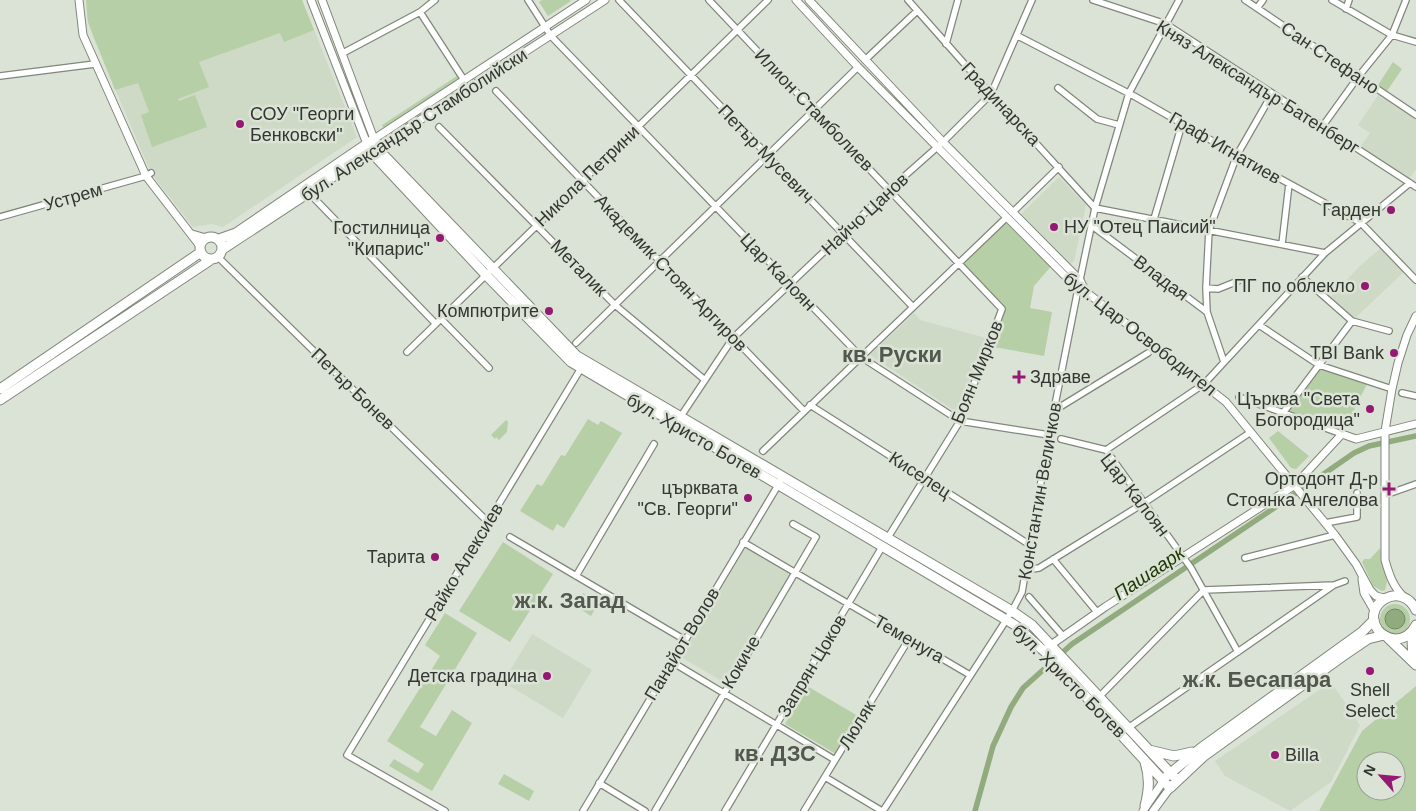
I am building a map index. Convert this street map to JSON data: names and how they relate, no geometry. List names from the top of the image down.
{
  "streets": {
    "main road": ["бул. Александър Стамболийски", "бул. Христо Ботев"],
    "street": [
      "Сан Стефано",
      "Княз Александър Батенберг",
      "Градинарска",
      "Илион Стамболиев",
      "Граф Игнатиев",
      "Петър Мусевич",
      "Никола Петрини",
      "Устрем",
      "Найчо Цанов",
      "Металик",
      "Цар Калоян",
      "Академик Стоян Аргиров",
      "Владая",
      "бул. Цар Освободител",
      "Боян Мирков",
      "Петър Бонев",
      "Киселец",
      "Константин Величков",
      "Райко Алексиев",
      "Теменуга",
      "Панайот Волов",
      "Кокиче",
      "Запрян Цоков",
      "Люляк"
    ]
  },
  "crossings": [
    ["Княз Александър Батенберг", "Константин Величков"],
    ["Градинарска", "Найчо Цанов"],
    ["Градинарска", "Константин Величков"],
    ["Илион Стамболиев", "Никола Петрини"],
    ["Илион Стамболиев", "Найчо Цанов"],
    ["Илион Стамболиев", "Боян Мирков"],
    ["бул. Александър Стамболийски", "Цар Калоян"],
    ["бул. Александър Стамболийски", "Петър Бонев"],
    ["бул. Александър Стамболийски", "бул. Христо Ботев"],
    ["Граф Игнатиев", "Найчо Цанов"],
    ["Граф Игнатиев", "Константин Величков"],
    ["Петър Мусевич", "Никола Петрини"],
    ["Петър Мусевич", "Найчо Цанов"],
    ["Никола Петрини", "Металик"],
    ["Никола Петрини", "Цар Калоян"],
    ["Никола Петрини", "Академик Стоян Аргиров"],
    ["Никола Петрини", "бул. Христо Ботев"],
    ["Найчо Цанов", "Металик"],
    ["Найчо Цанов", "Цар Калоян"],
    ["Найчо Цанов", "Академик Стоян Аргиров"],
    ["Найчо Цанов", "бул. Цар Освободител"],
    ["Найчо Цанов", "бул. Христо Ботев"],
    ["Цар Калоян", "Боян Мирков"],
    ["Цар Калоян", "Константин Величков"],
    ["Владая", "Константин Величков"],
    ["бул. Цар Освободител", "Константин Величков"],
    ["Боян Мирков", "бул. Христо Ботев"],
    ["Боян Мирков", "Киселец"],
    ["Боян Мирков", "Запрян Цоков"],
    ["Петър Бонев", "Райко Алексиев"],
    ["бул. Христо Ботев", "Константин Величков"],
    ["бул. Христо Ботев", "Райко Алексиев"],
    ["бул. Христо Ботев", "Панайот Волов"],
    ["бул. Христо Ботев", "Запрян Цоков"],
    ["Киселец", "Константин Величков"],
    ["Константин Величков", "Теменуга"],
    ["Теменуга", "Панайот Волов"],
    ["Теменуга", "Кокиче"],
    ["Теменуга", "Запрян Цоков"],
    ["Теменуга", "Люляк"]
  ],
  "districts": [
    "кв. Руски",
    "ж.к. Запад",
    "ж.к. Бесапара",
    "кв. ДЗС"
  ],
  "water": ["Пашаарк"],
  "places": {
    "other": [
      "СОУ \"Георги Бенковски\"",
      "Гарден",
      "НУ \"Отец Паисий\"",
      "Гостилница \"Кипарис\"",
      "ПГ по облекло",
      "Компютрите",
      "TBI Bank",
      "Църква \"Света Богородица\"",
      "църквата \"Св. Георги\"",
      "Тарита",
      "Shell Select",
      "Детска градина",
      "Billa"
    ],
    "health": ["Здраве", "Ортодонт Д-р Стоянка Ангелова"]
  },
  "north": "top left"
}
